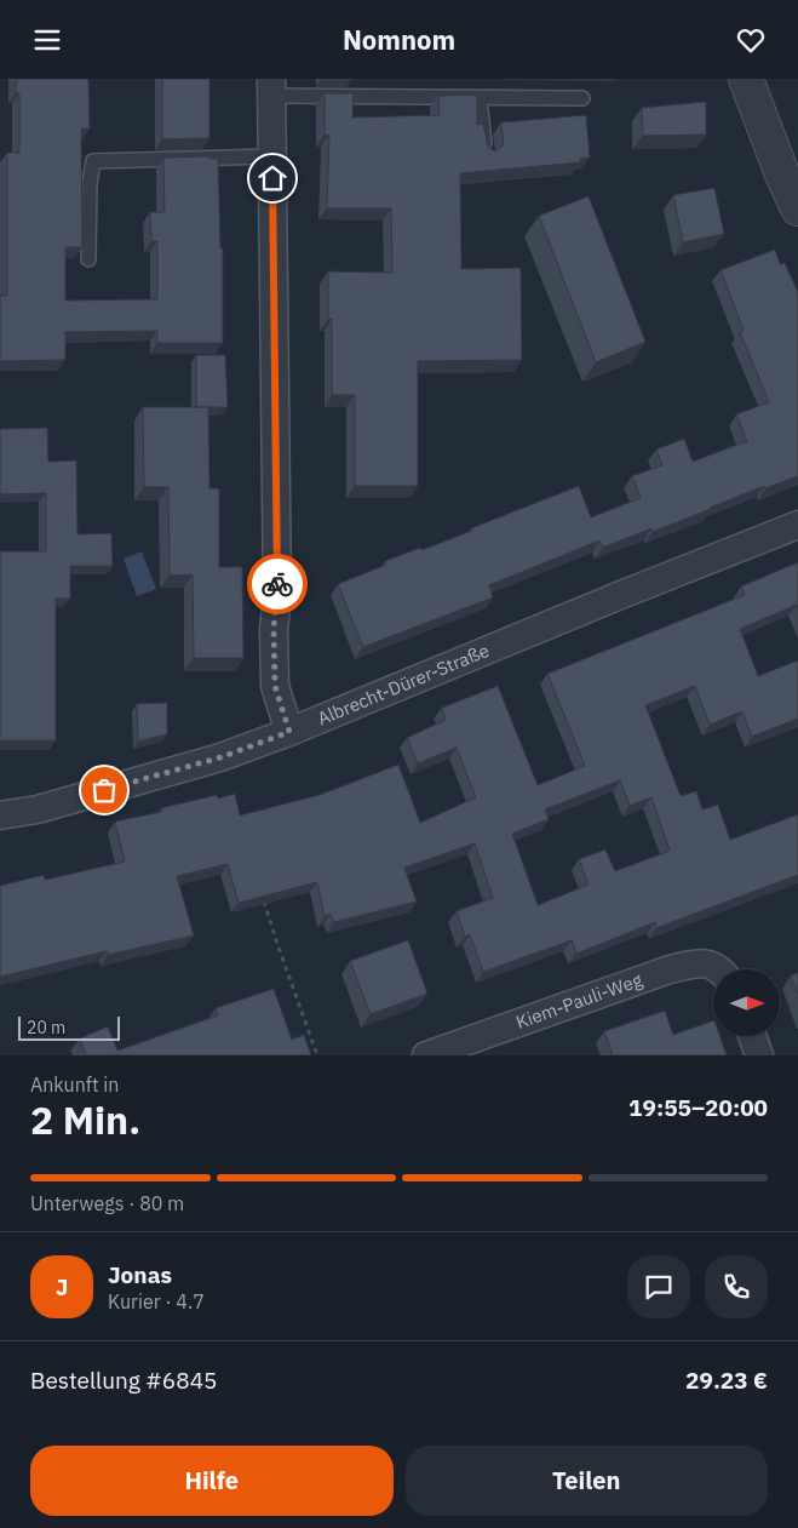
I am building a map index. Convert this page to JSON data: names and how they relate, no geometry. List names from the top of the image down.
{
  "streets": {
    "street": ["Albrecht-Dürer-Straße", "Kiem-Pauli-Weg"]
  },
  "scale_bar": "20 m",
  "north": "right",
  "page": {
    "header": "Nomnom",
    "scale": "20 m",
    "heading": ["2 Min.", "Ankunft in", "19:55–20:00"],
    "panel": [
      "Jonas",
      "Kurier · 4.7",
      "Bestellung #6845",
      "29.23 €"
    ],
    "bar": "Unterwegs · 80 m",
    "round": "J",
    "buttons": ["Hilfe", "Teilen"]
  }
}
